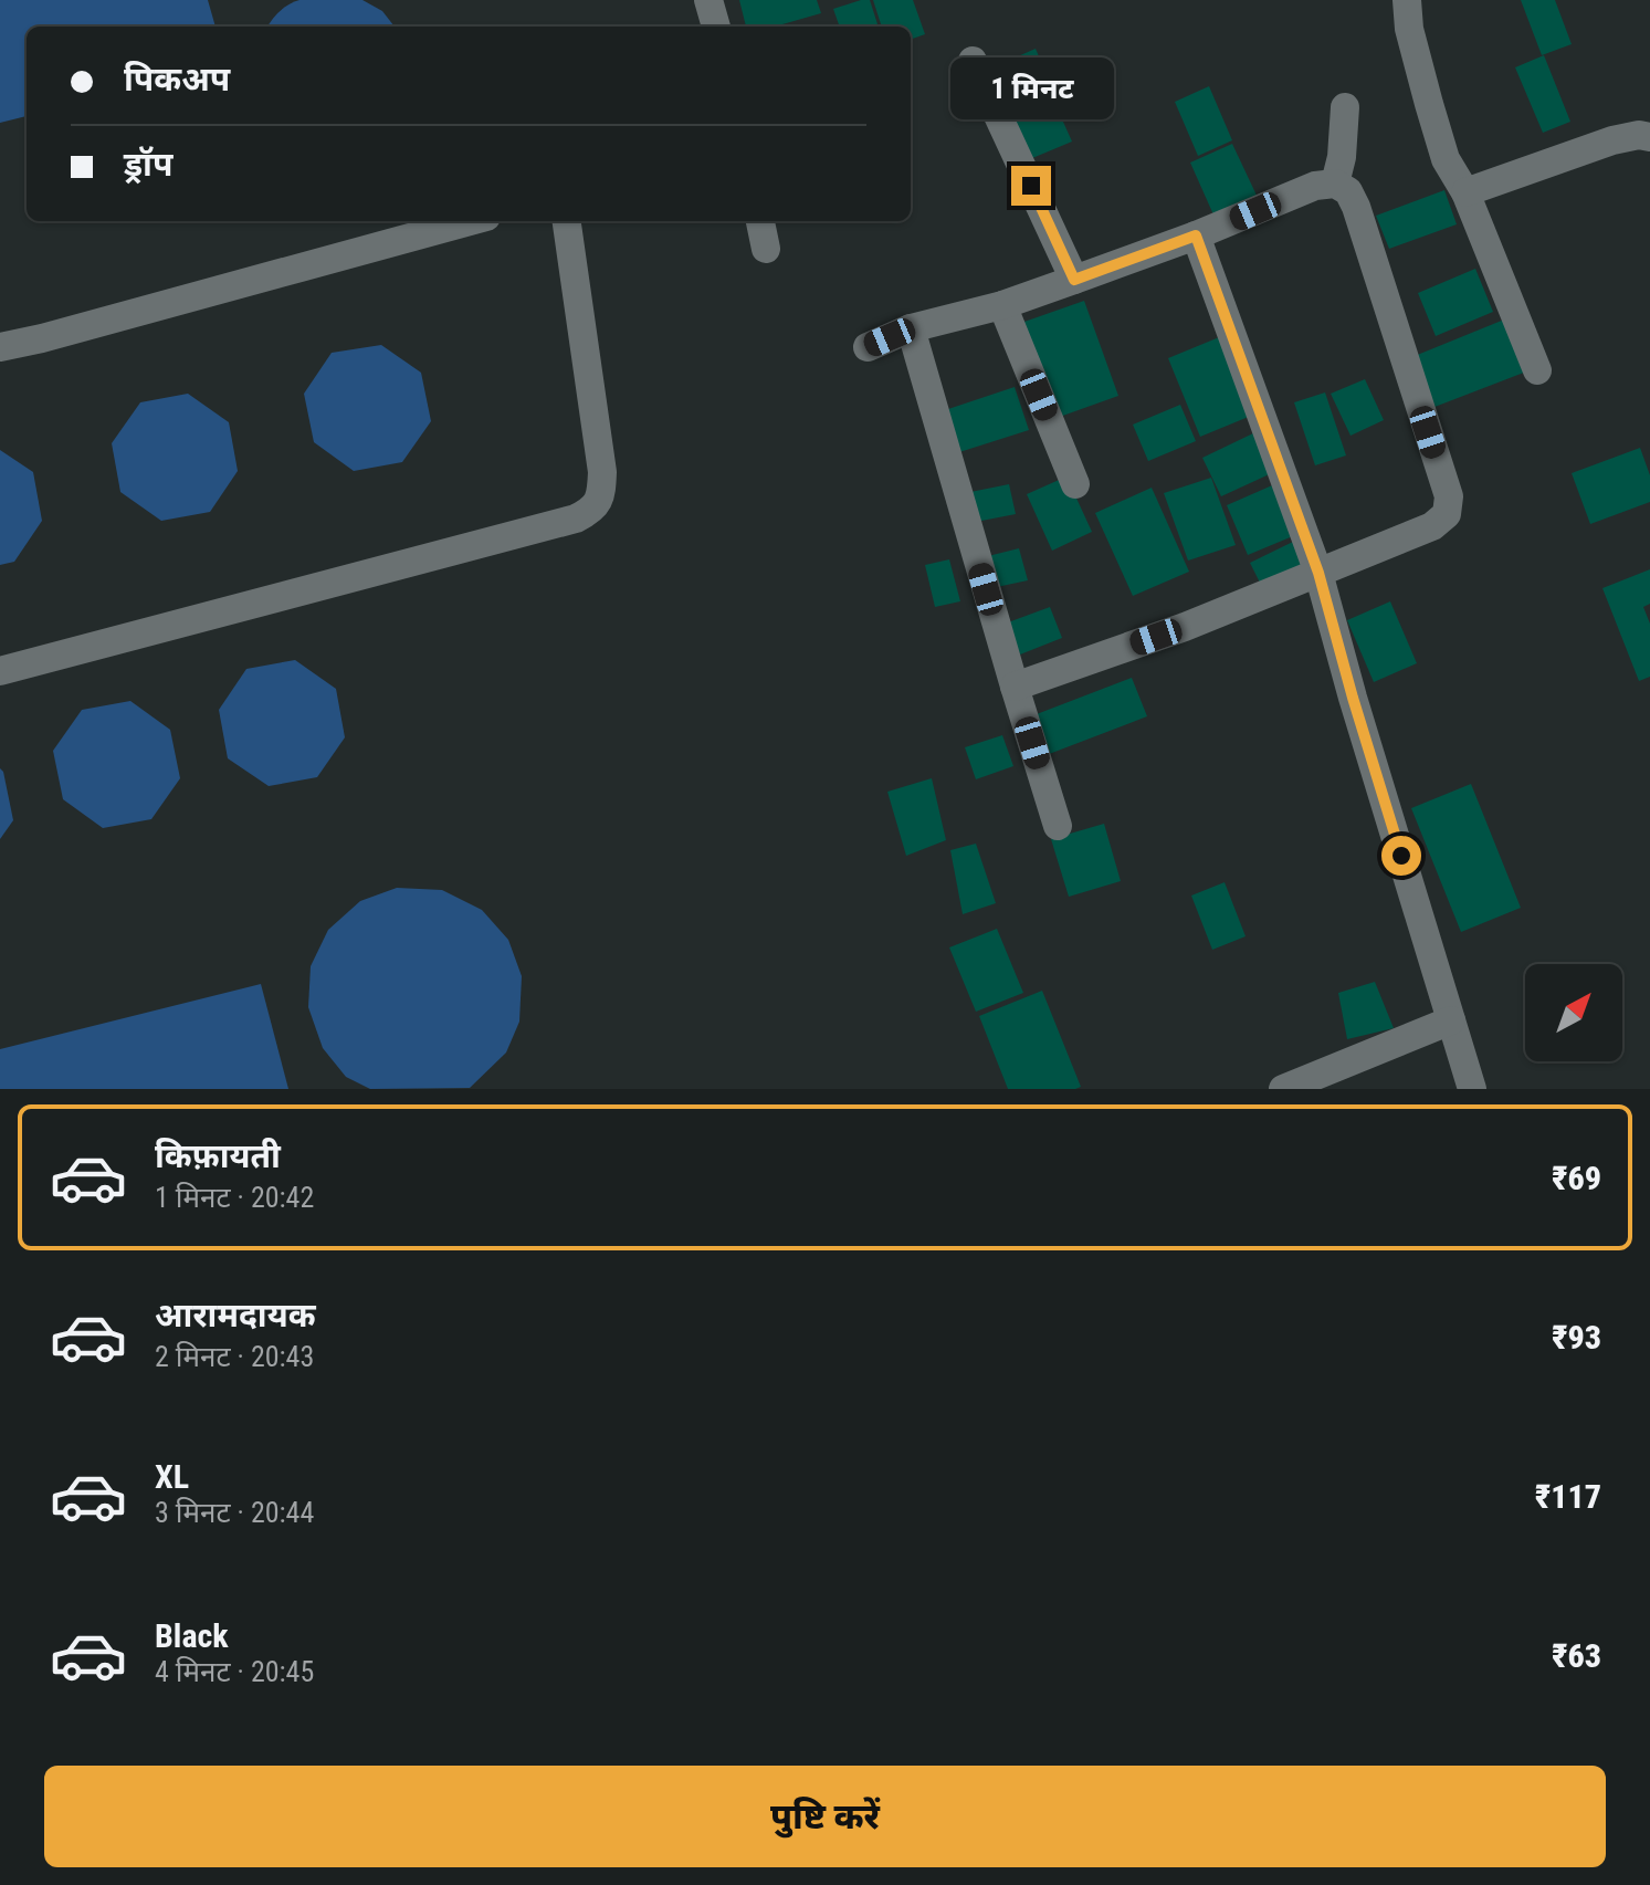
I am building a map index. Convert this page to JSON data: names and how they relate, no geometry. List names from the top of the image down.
{
  "north": "top right",
  "page": {
    "banner": ["पिकअप", "ड्रॉप"],
    "bubble": "1 मिनट",
    "list": [
      {
        "name": "किफ़ायती",
        "note": "1 मिनट · 20:42",
        "value": "₹69"
      },
      {
        "name": "आरामदायक",
        "note": "2 मिनट · 20:43",
        "value": "₹93"
      },
      {
        "name": "XL",
        "note": "3 मिनट · 20:44",
        "value": "₹117"
      },
      {
        "name": "Black",
        "note": "4 मिनट · 20:45",
        "value": "₹63"
      }
    ],
    "buttons": "पुष्टि करें"
  }
}
